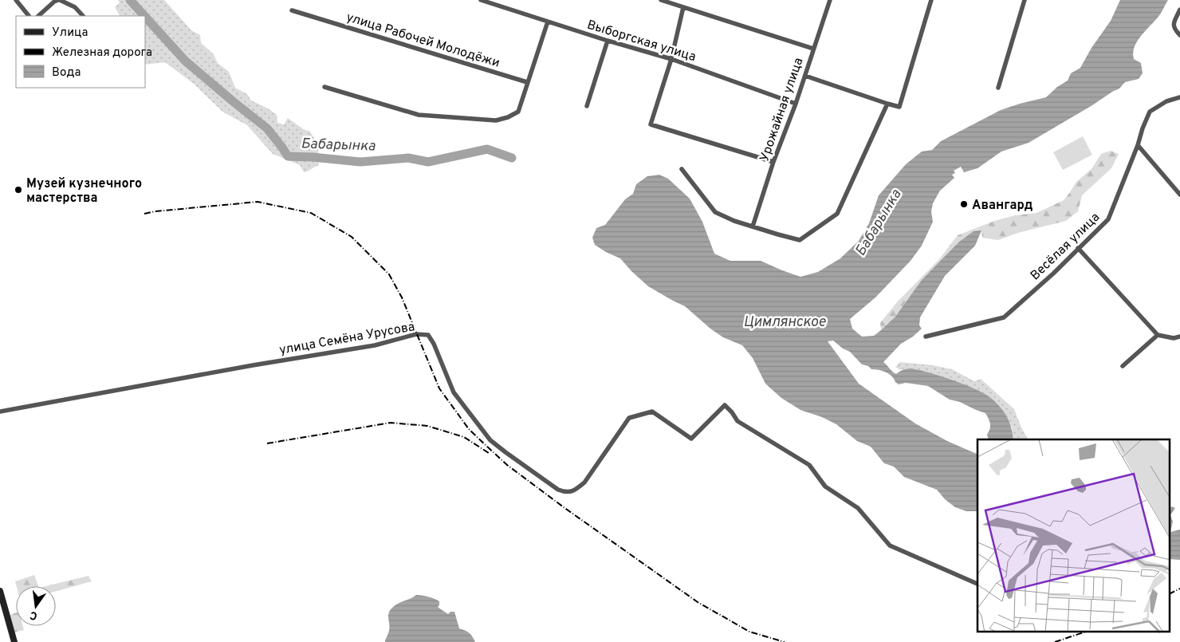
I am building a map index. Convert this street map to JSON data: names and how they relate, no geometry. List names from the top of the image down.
{
  "streets": {
    "street": [
      "улица Рабочей Молодёжи",
      "Выборгская улица",
      "Урожайная улица",
      "Весёлая улица",
      "улица Семёна Урусова"
    ]
  },
  "crossings": [
    ["Выборгская улица", "Урожайная улица"]
  ],
  "water": ["Бабарынка", "Цимлянское"],
  "places": ["Музей кузнечного мастерства", "Авангард"],
  "legend": ["Улица", "Железная дорога", "Вода"],
  "north": "bottom"
}
